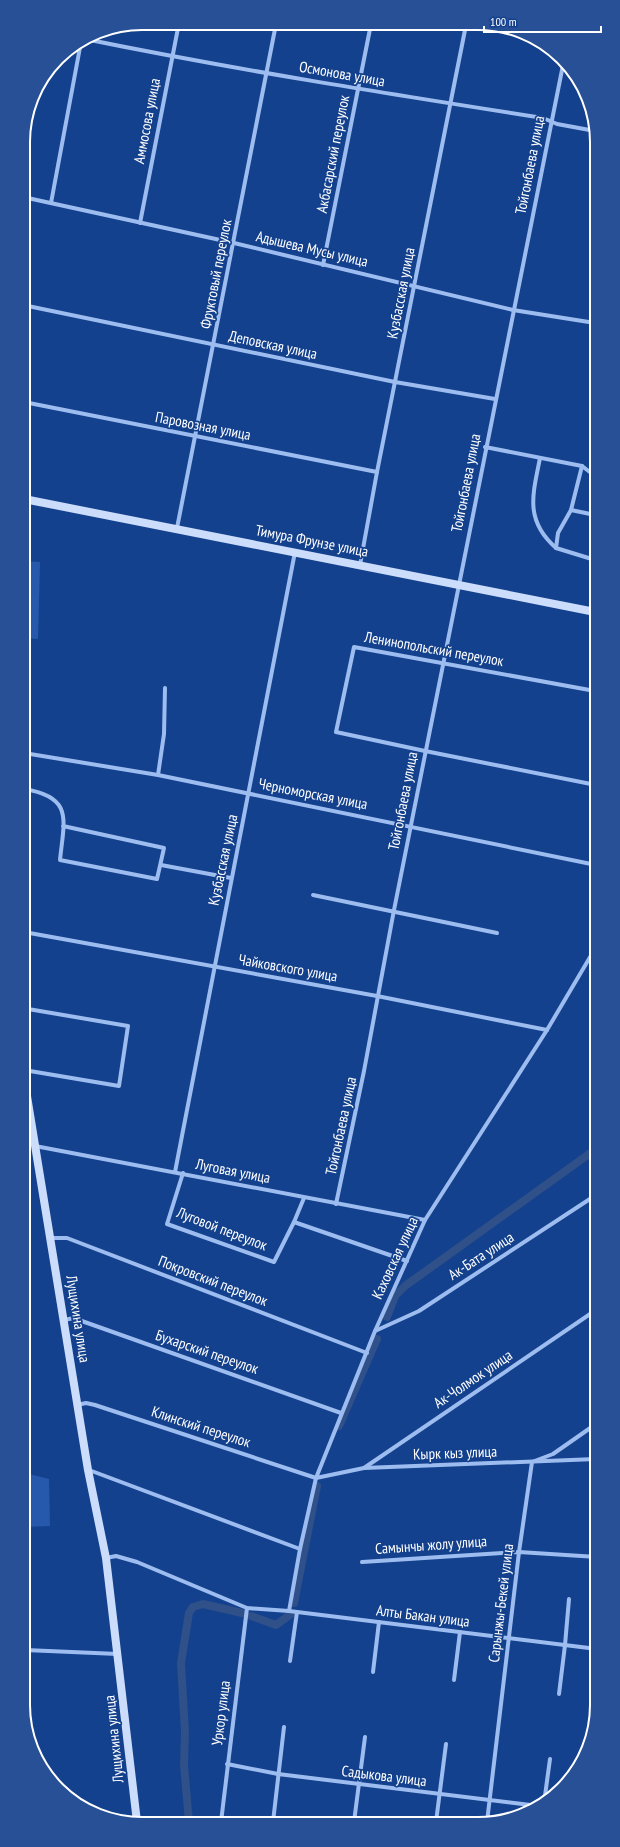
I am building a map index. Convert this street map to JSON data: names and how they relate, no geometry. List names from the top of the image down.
{
  "streets": {
    "street": [
      "Осмонова улица",
      "Аммосова улица",
      "Акбасарский переулок",
      "Тойгонбаева улица",
      "Адышева Мусы улица",
      "Фруктовый переулок",
      "Кузбасская улица",
      "Деповская улица",
      "Паровозная улица",
      "Тимура Фрунзе улица",
      "Ленинопольский переулок",
      "Черноморская улица",
      "Чайковского улица",
      "Луговая улица",
      "Луговой переулок",
      "Ак-Бата улица",
      "Каховская улица",
      "Покровский переулок",
      "Лущихина улица",
      "Бухарский переулок",
      "Ак-Чолмок улица",
      "Клинский переулок",
      "Кырк кыз улица",
      "Самынчы жолу улица",
      "Сарынжы-Бекей улица",
      "Алты Бакан улица",
      "Уркор улица",
      "Садыкова улица"
    ]
  },
  "crossings": [
    ["Осмонова улица", "Аммосова улица"],
    ["Осмонова улица", "Акбасарский переулок"],
    ["Осмонова улица", "Тойгонбаева улица"],
    ["Осмонова улица", "Фруктовый переулок"],
    ["Осмонова улица", "Кузбасская улица"],
    ["Аммосова улица", "Адышева Мусы улица"],
    ["Акбасарский переулок", "Адышева Мусы улица"],
    ["Тойгонбаева улица", "Адышева Мусы улица"],
    ["Тойгонбаева улица", "Деповская улица"],
    ["Тойгонбаева улица", "Тимура Фрунзе улица"],
    ["Тойгонбаева улица", "Ленинопольский переулок"],
    ["Тойгонбаева улица", "Черноморская улица"],
    ["Тойгонбаева улица", "Чайковского улица"],
    ["Тойгонбаева улица", "Луговая улица"],
    ["Адышева Мусы улица", "Фруктовый переулок"],
    ["Адышева Мусы улица", "Кузбасская улица"],
    ["Фруктовый переулок", "Деповская улица"],
    ["Фруктовый переулок", "Паровозная улица"],
    ["Фруктовый переулок", "Тимура Фрунзе улица"],
    ["Кузбасская улица", "Деповская улица"],
    ["Кузбасская улица", "Паровозная улица"],
    ["Кузбасская улица", "Тимура Фрунзе улица"],
    ["Кузбасская улица", "Черноморская улица"],
    ["Кузбасская улица", "Чайковского улица"],
    ["Кузбасская улица", "Луговая улица"],
    ["Чайковского улица", "Каховская улица"],
    ["Луговая улица", "Луговой переулок"],
    ["Луговая улица", "Каховская улица"],
    ["Луговая улица", "Лущихина улица"],
    ["Ак-Бата улица", "Каховская улица"],
    ["Каховская улица", "Покровский переулок"],
    ["Каховская улица", "Бухарский переулок"],
    ["Каховская улица", "Клинский переулок"],
    ["Каховская улица", "Кырк кыз улица"],
    ["Каховская улица", "Алты Бакан улица"],
    ["Покровский переулок", "Лущихина улица"],
    ["Лущихина улица", "Бухарский переулок"],
    ["Лущихина улица", "Клинский переулок"],
    ["Ак-Чолмок улица", "Кырк кыз улица"],
    ["Клинский переулок", "Кырк кыз улица"],
    ["Кырк кыз улица", "Сарынжы-Бекей улица"],
    ["Самынчы жолу улица", "Сарынжы-Бекей улица"],
    ["Сарынжы-Бекей улица", "Алты Бакан улица"],
    ["Сарынжы-Бекей улица", "Садыкова улица"],
    ["Алты Бакан улица", "Уркор улица"],
    ["Уркор улица", "Садыкова улица"]
  ],
  "scale_bar": "100 m"
}
